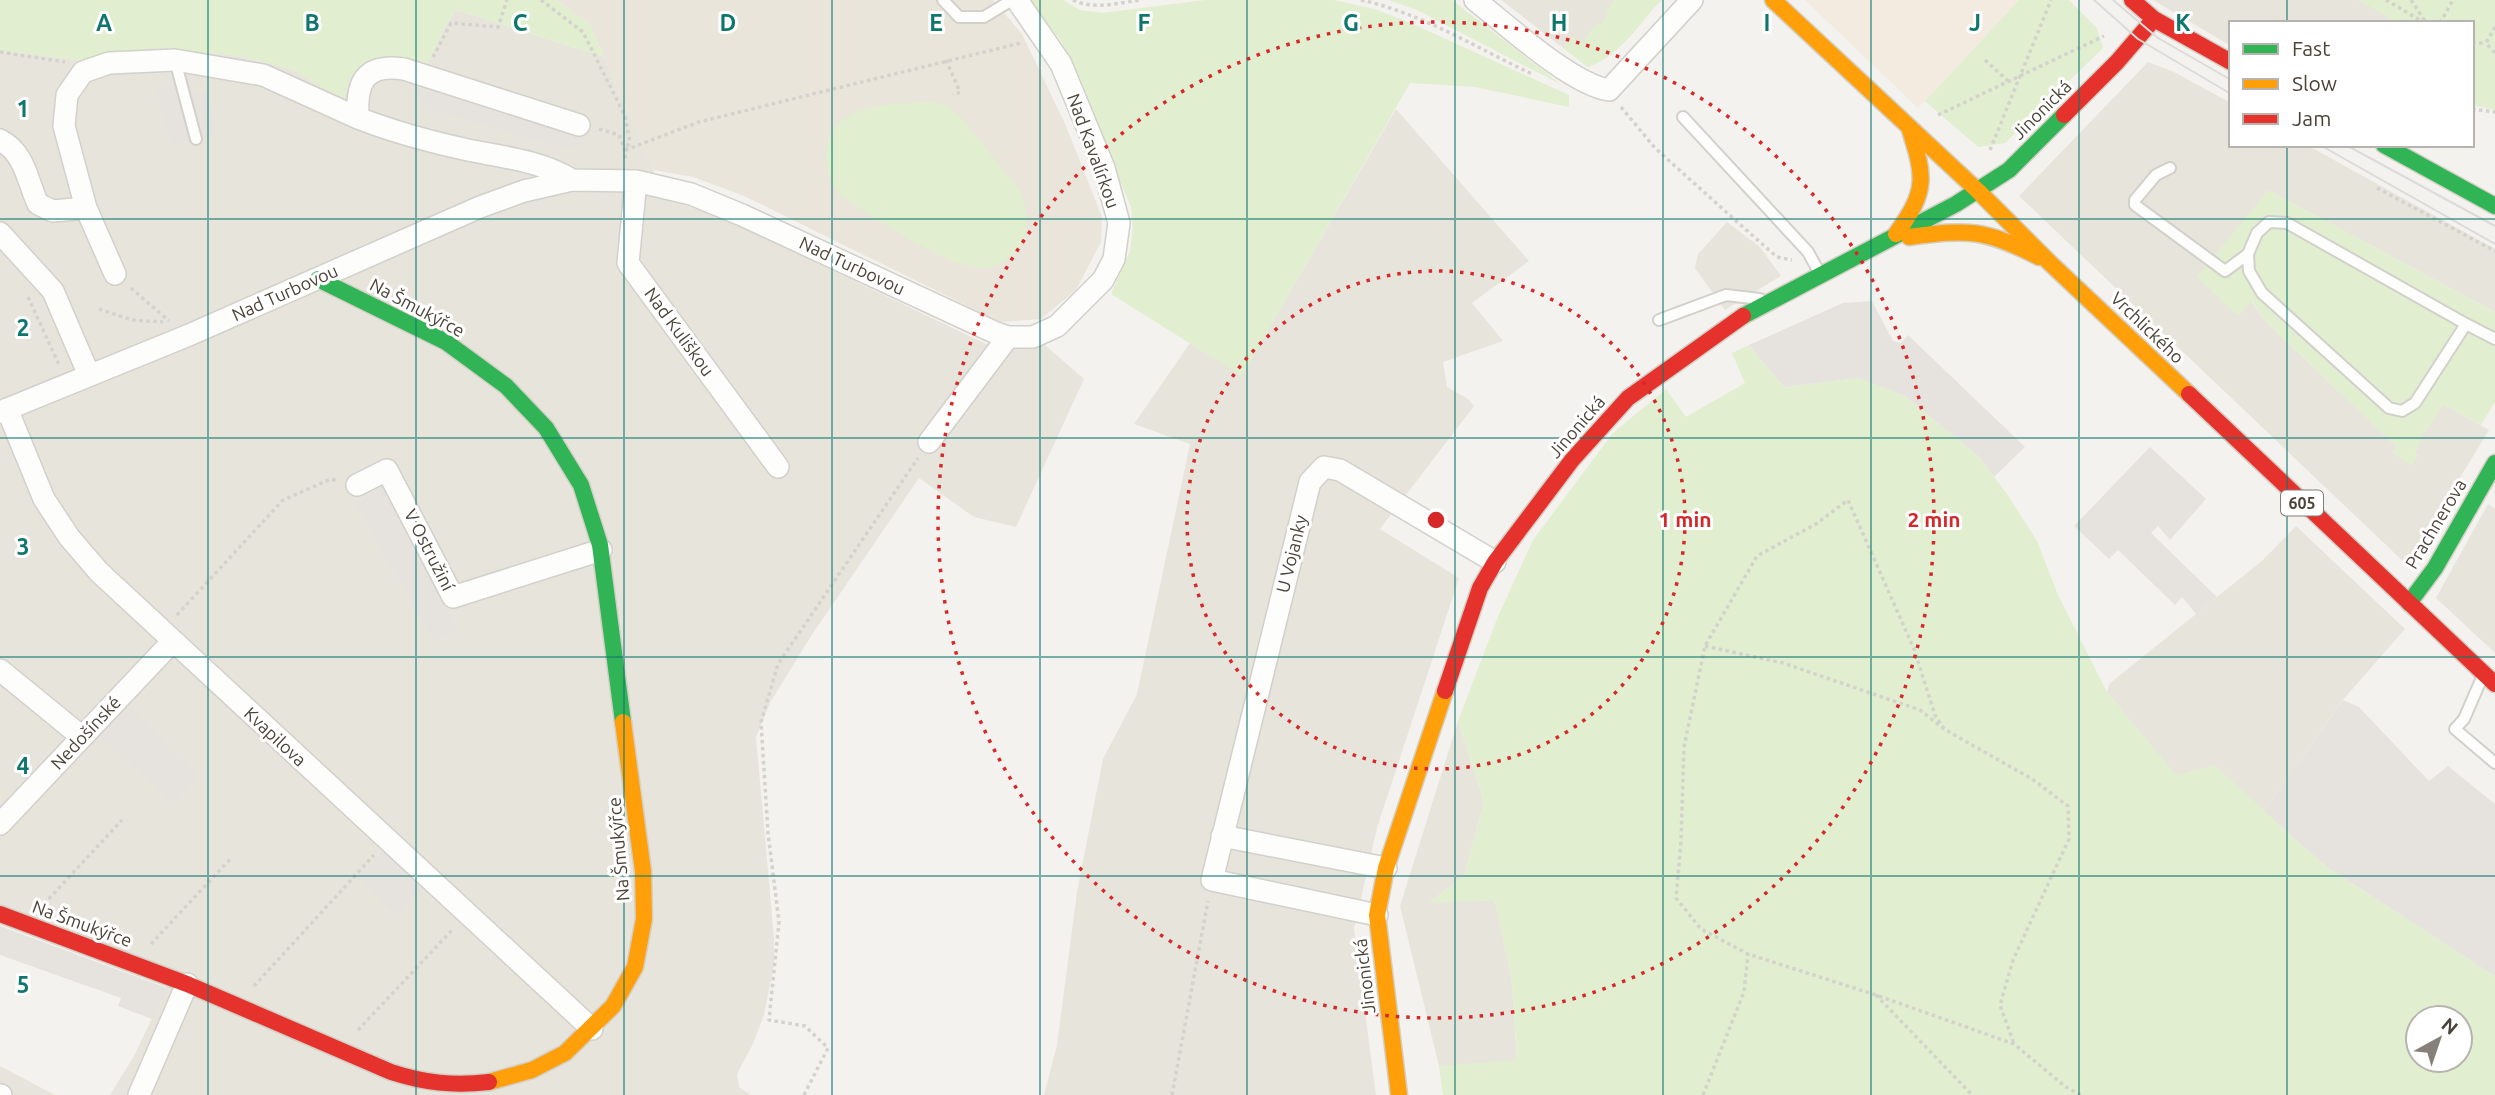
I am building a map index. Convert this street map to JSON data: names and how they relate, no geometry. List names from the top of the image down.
{
  "streets": {
    "street": [
      "Jinonická",
      "Nad Kavalírkou",
      "Nad Turbovou",
      "Na Šmukýřce",
      "Vrchlického",
      "Nad Kuliškou",
      "605",
      "Prachnerova",
      "V Ostružiní",
      "U Vojanky",
      "Nedošínské",
      "Kvapilova"
    ]
  },
  "crossings": [
    ["Jinonická", "Vrchlického"],
    ["Jinonická", "U Vojanky"],
    ["Nad Kavalírkou", "Nad Turbovou"],
    ["Nad Turbovou", "Na Šmukýřce"],
    ["Nad Turbovou", "Nad Kuliškou"],
    ["Nad Turbovou", "Kvapilova"],
    ["Na Šmukýřce", "V Ostružiní"],
    ["Na Šmukýřce", "Kvapilova"],
    ["Vrchlického", "Prachnerova"],
    ["Nedošínské", "Kvapilova"]
  ],
  "legend": ["Fast", "Slow", "Jam"],
  "north": "top right",
  "grid": {
    "columns": [
      "A",
      "B",
      "C",
      "D",
      "E",
      "F",
      "G",
      "H",
      "I",
      "J",
      "K"
    ],
    "rows": [
      "1",
      "2",
      "3",
      "4",
      "5"
    ]
  },
  "rings": ["1 min", "2 min"]
}
